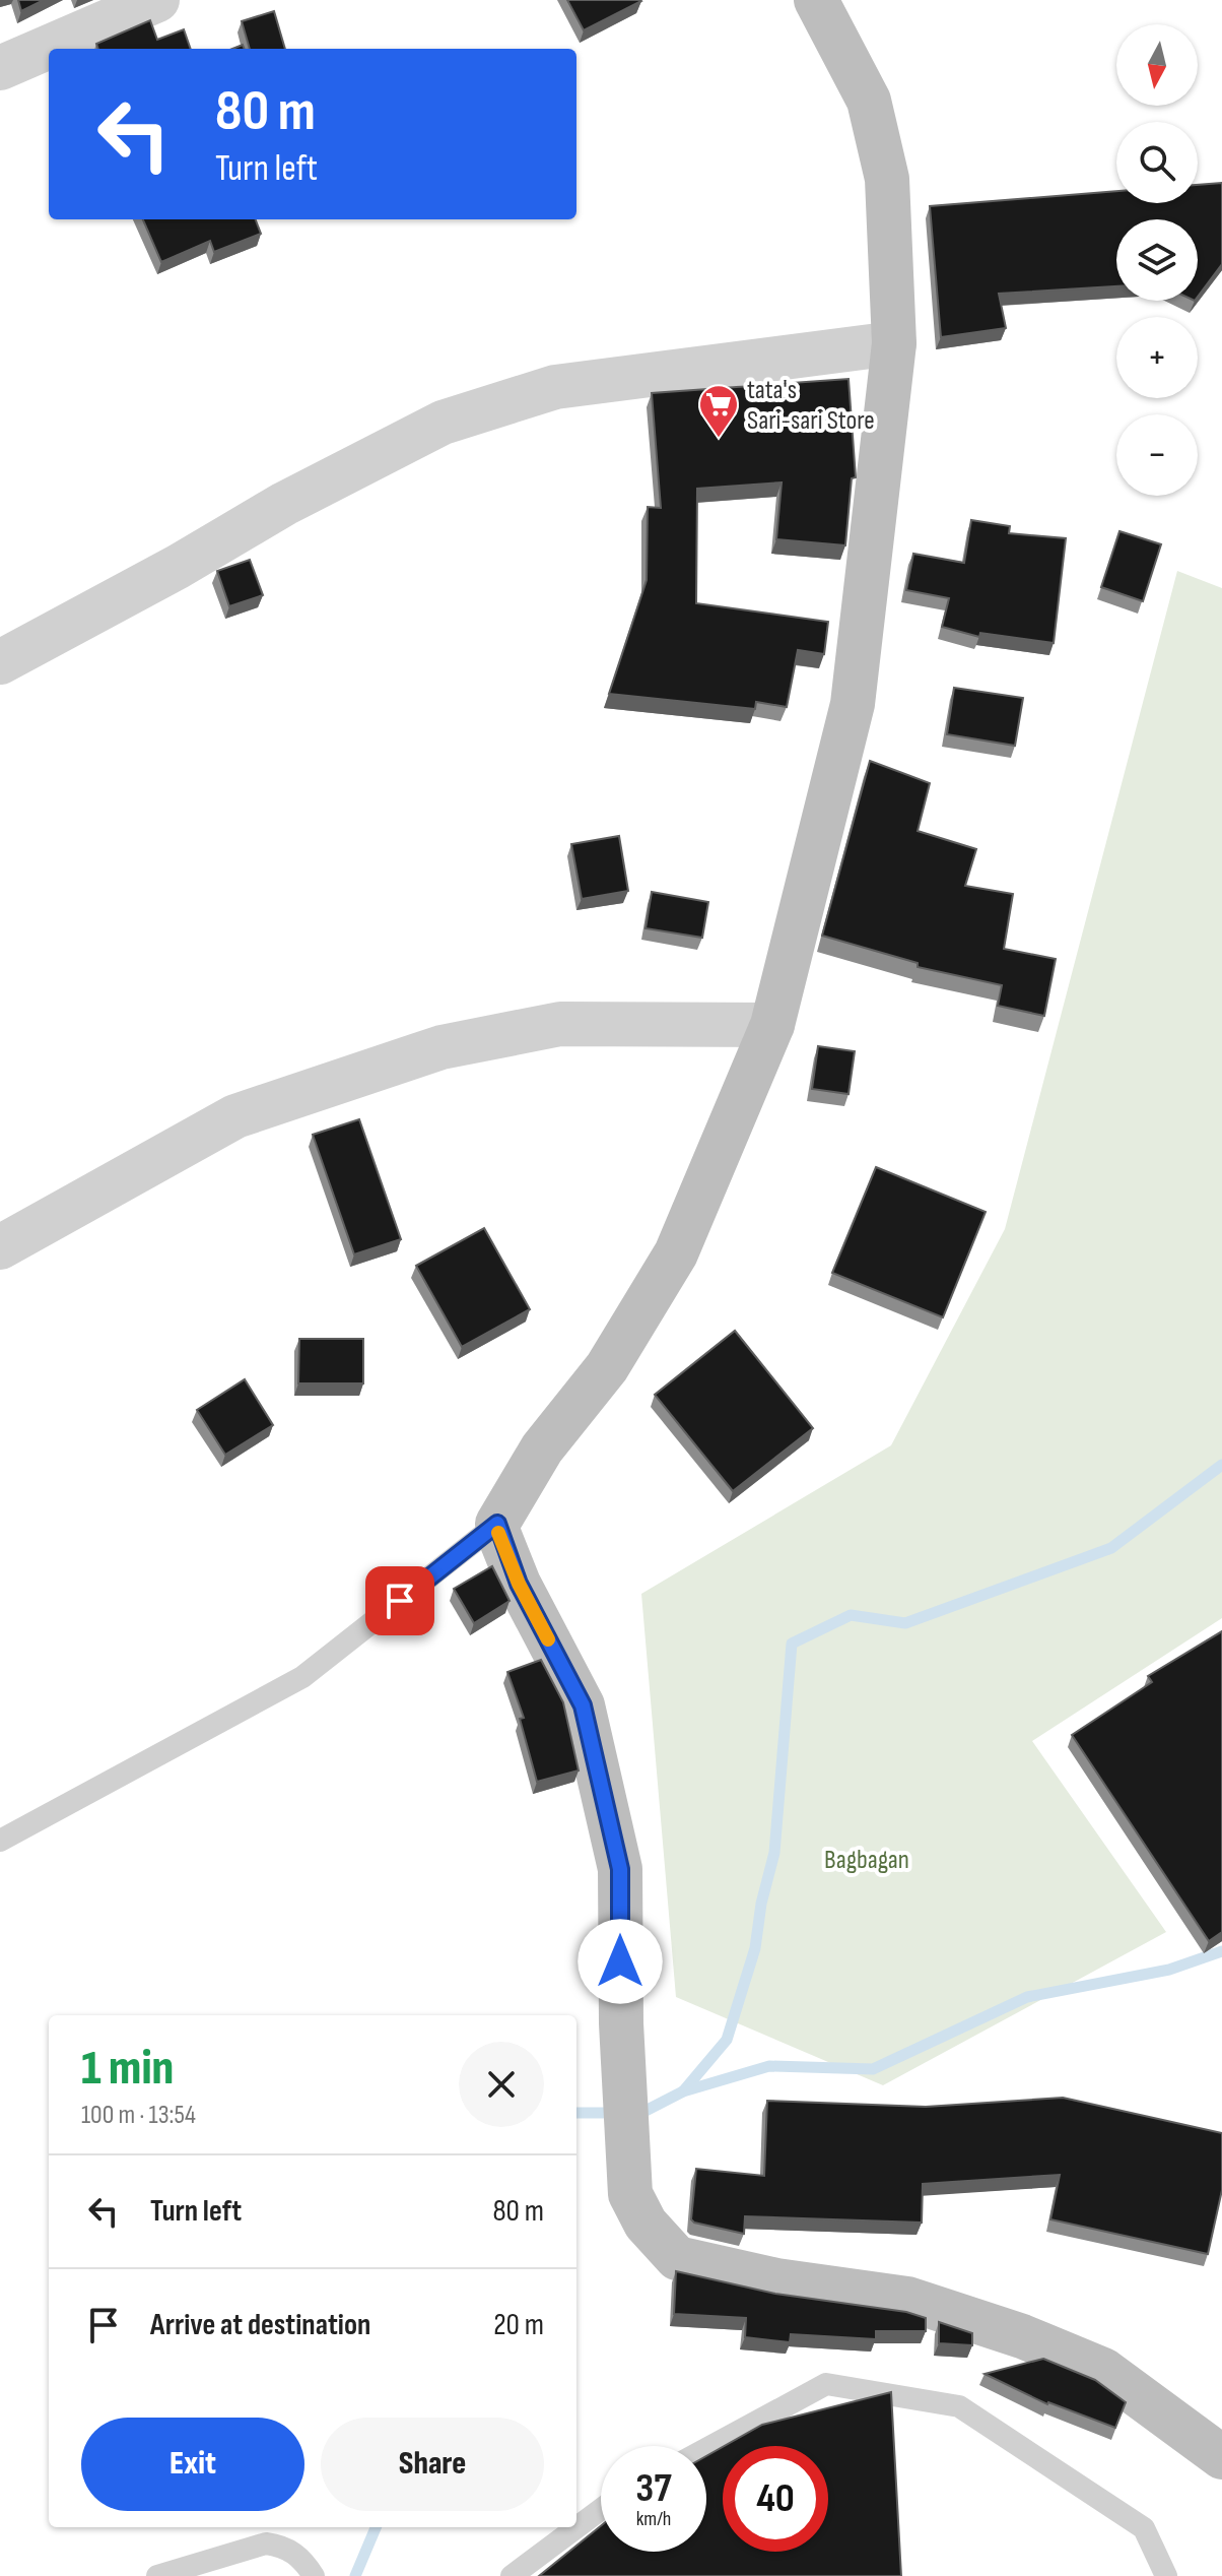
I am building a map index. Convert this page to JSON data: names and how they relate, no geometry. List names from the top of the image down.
{
  "parks": ["Bagbagan"],
  "places": {
    "supermarket": ["tata's Sari-sari Store"]
  },
  "north": "bottom",
  "page": {
    "map_buttons": ["+", "−"],
    "turn": ["80 m", "Turn left"],
    "heading": ["1 min", "100 m · 13:54"],
    "list": [
      {
        "name": "Turn left",
        "value": "80 m"
      },
      {
        "name": "Arrive at destination",
        "value": "20 m"
      }
    ],
    "buttons": ["Exit", "Share"],
    "speed": "37 km/h",
    "limit": "40"
  }
}
